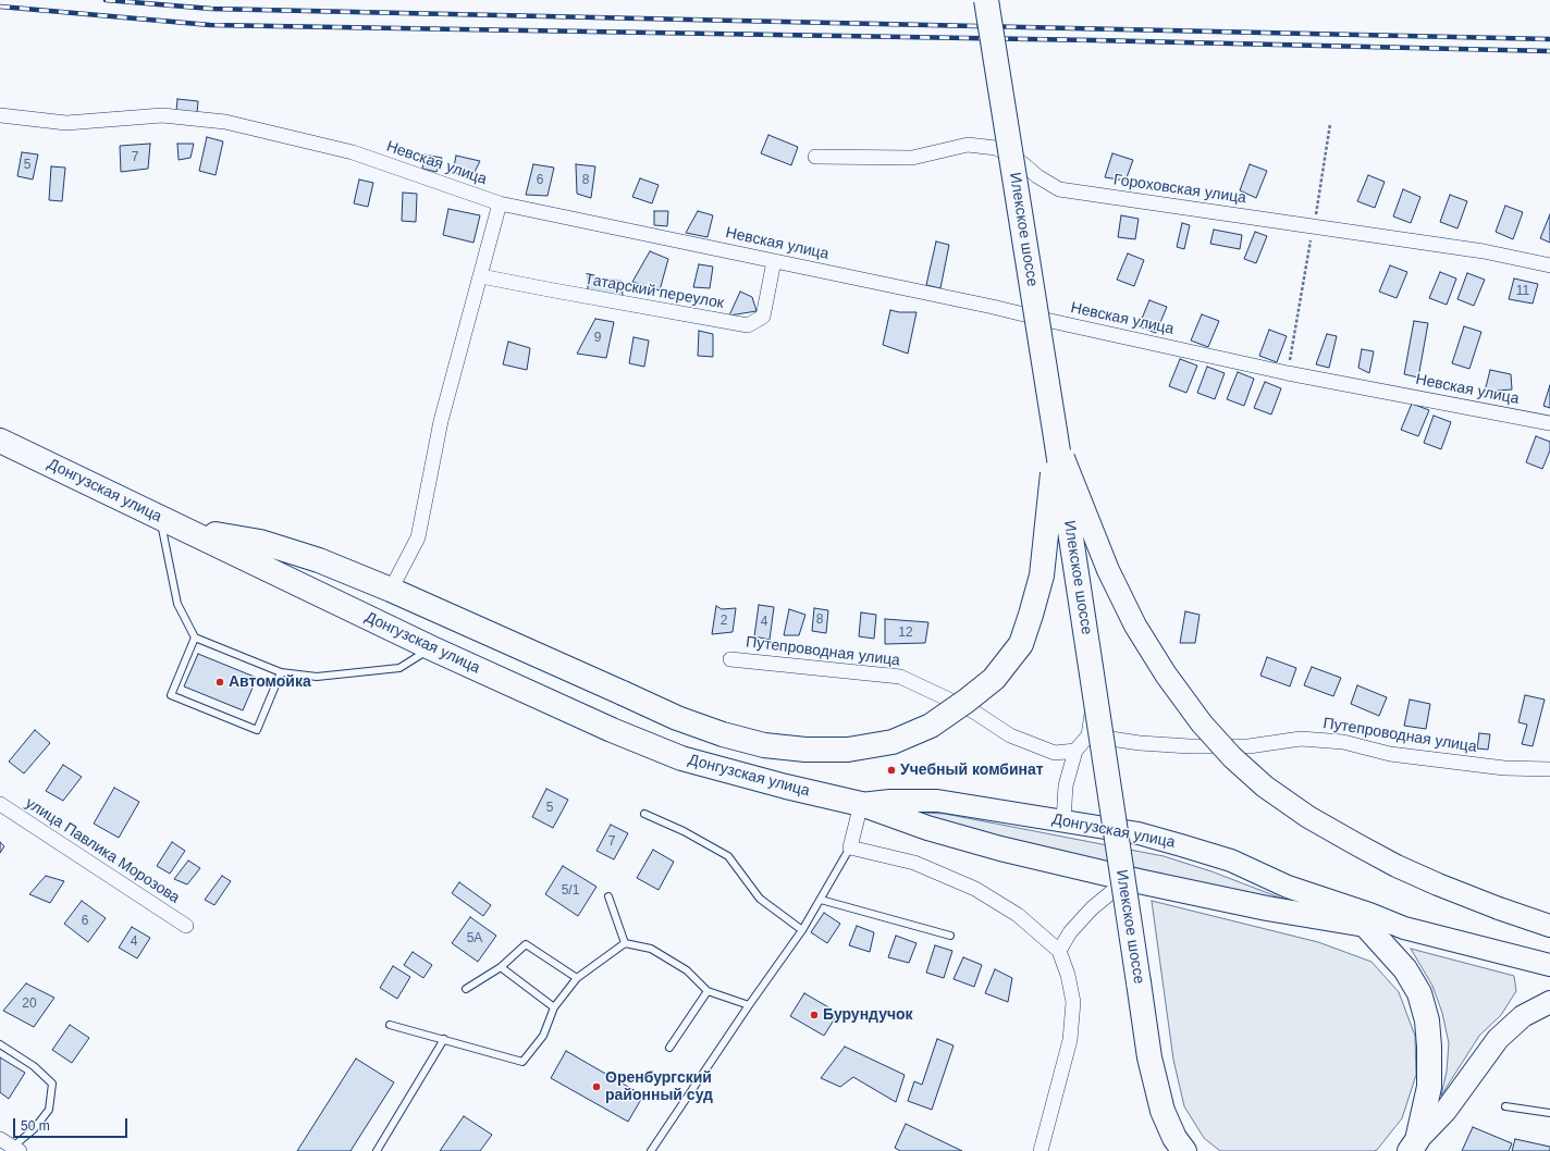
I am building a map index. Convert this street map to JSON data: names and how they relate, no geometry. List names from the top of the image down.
{
  "streets": {
    "highway": ["Илекское шоссе", "Донгузская улица"],
    "street": [
      "Невская улица",
      "Гороховская улица",
      "Татарский переулок",
      "Путепроводная улица",
      "улица Павлика Морозова"
    ]
  },
  "crossings": [
    ["Невская улица", "Татарский переулок"]
  ],
  "places": [
    "Автомойка",
    "Учебный комбинат",
    "Бурундучок",
    "Оренбургский районный суд"
  ],
  "house_numbers": [
    "7",
    "5",
    "6",
    "8",
    "11",
    "9",
    "8",
    "2",
    "4",
    "12",
    "5",
    "7",
    "5/1",
    "6",
    "5А",
    "4",
    "20"
  ],
  "scale_bar": "50 m"
}
